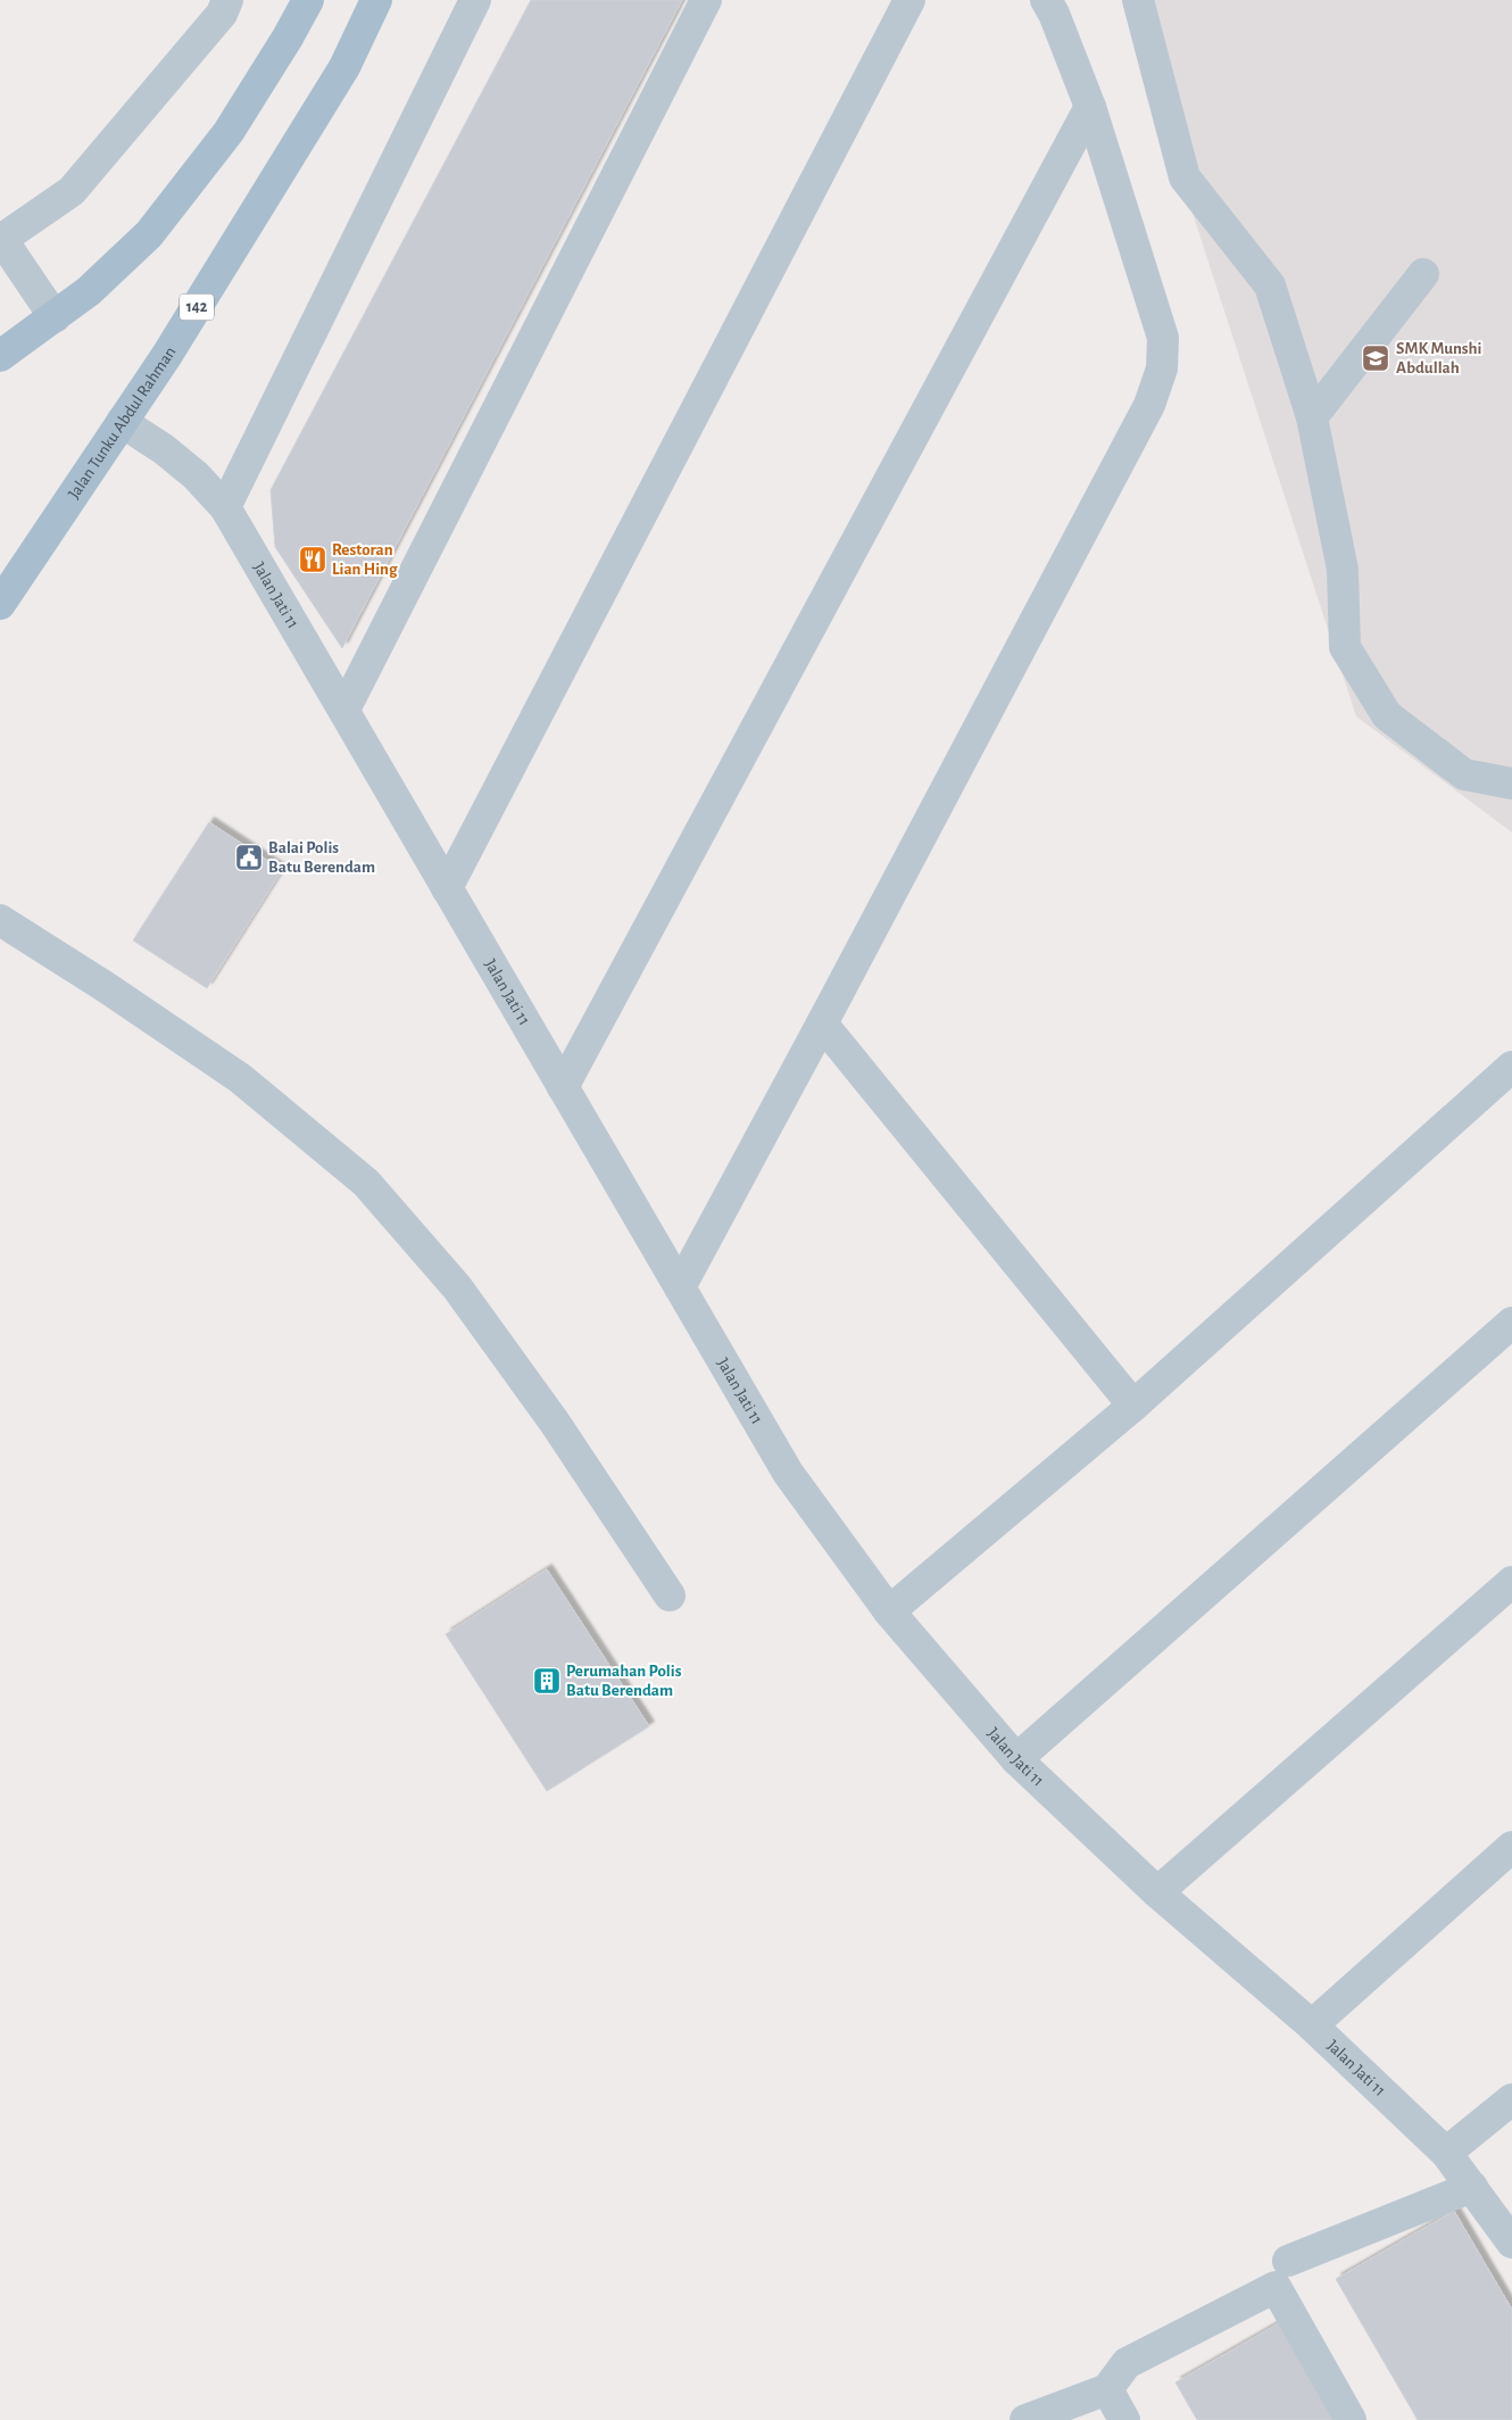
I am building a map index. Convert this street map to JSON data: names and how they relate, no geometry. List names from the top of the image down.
{
  "streets": {
    "main road": ["142", "Jalan Tunku Abdul Rahman"],
    "street": ["Jalan Jati 11"]
  },
  "crossings": [
    ["Jalan Tunku Abdul Rahman", "Jalan Jati 11"]
  ],
  "places": {
    "school or university": ["SMK Munshi Abdullah"],
    "restaurant": ["Restoran Lian Hing"],
    "public building": ["Balai Polis Batu Berendam"],
    "building": ["Perumahan Polis Batu Berendam"]
  }
}
